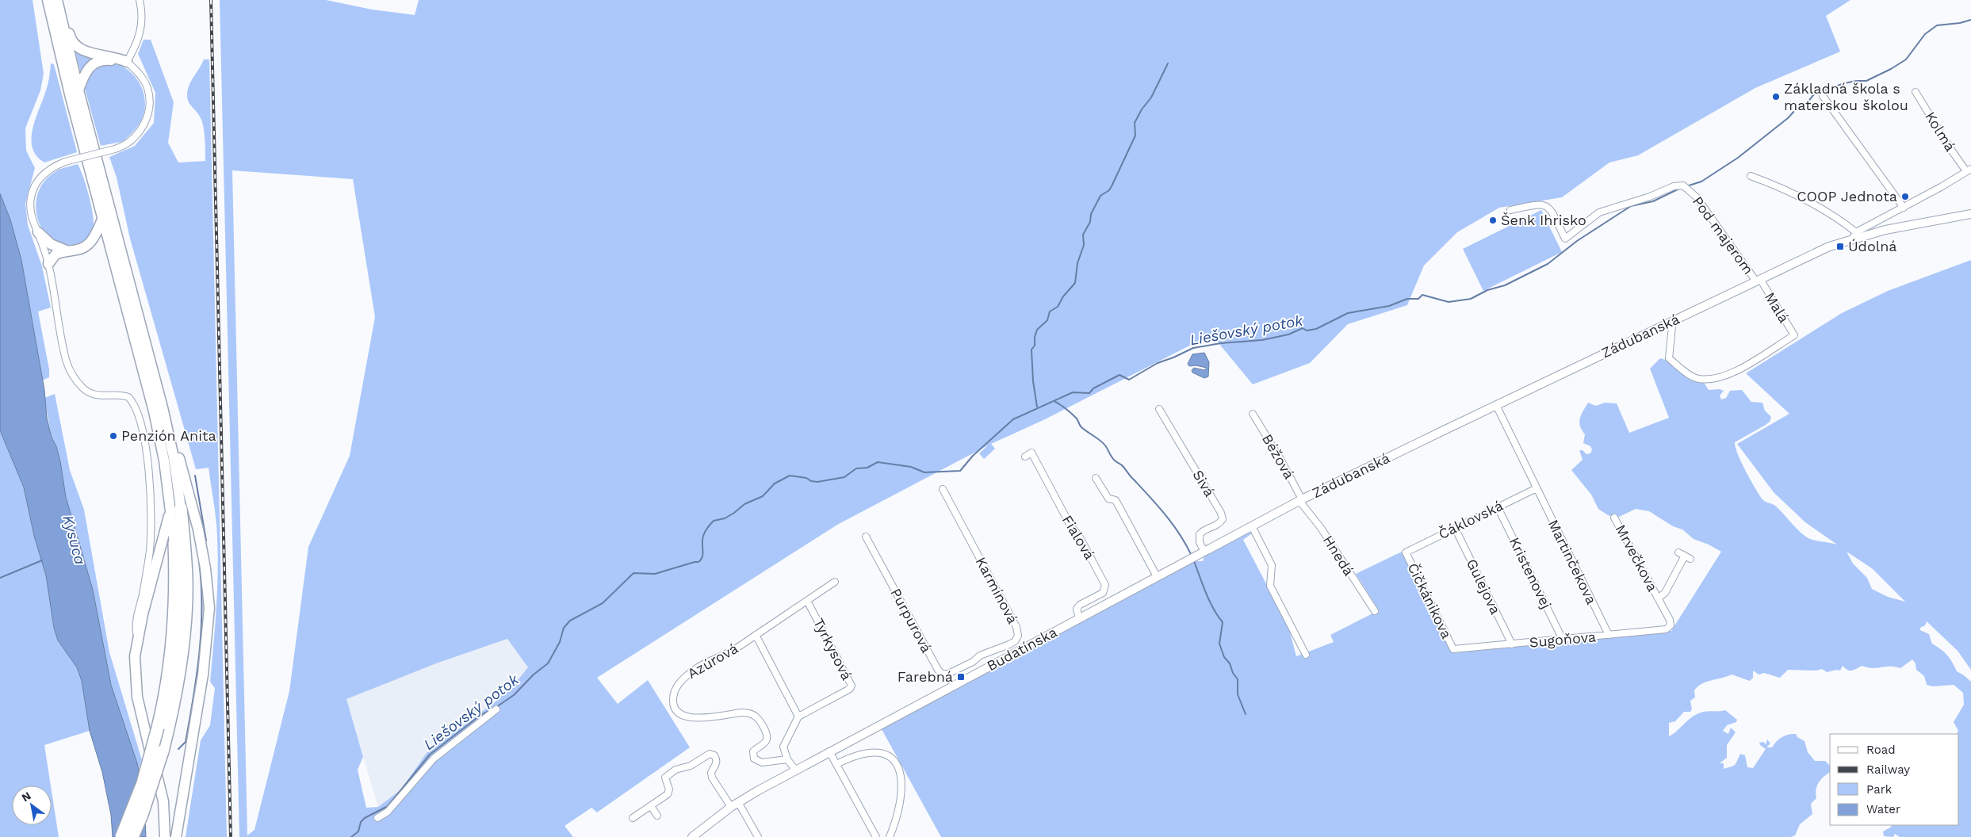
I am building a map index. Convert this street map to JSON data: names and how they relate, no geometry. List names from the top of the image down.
{
  "streets": {
    "street": [
      "Kolmá",
      "Pod majerom",
      "Malá",
      "Zádubanská",
      "Béžová",
      "Sivá",
      "Čáklovská",
      "Fialová",
      "Hnedá",
      "Mrvečkova",
      "Martinčekova",
      "Kristenovej",
      "Gulejova",
      "Karmínová",
      "Čičkánikova",
      "Purpurová",
      "Sugoňova",
      "Tyrkysová",
      "Budatínska",
      "Azúrová"
    ]
  },
  "crossings": [
    ["Kolmá", "Zádubanská"],
    ["Pod majerom", "Malá"],
    ["Pod majerom", "Zádubanská"],
    ["Malá", "Zádubanská"],
    ["Zádubanská", "Béžová"],
    ["Zádubanská", "Hnedá"],
    ["Zádubanská", "Martinčekova"],
    ["Zádubanská", "Budatínska"],
    ["Béžová", "Hnedá"],
    ["Béžová", "Budatínska"],
    ["Sivá", "Budatínska"],
    ["Čáklovská", "Martinčekova"],
    ["Čáklovská", "Kristenovej"],
    ["Čáklovská", "Gulejova"],
    ["Čáklovská", "Čičkánikova"],
    ["Fialová", "Budatínska"],
    ["Hnedá", "Budatínska"],
    ["Mrvečkova", "Sugoňova"],
    ["Martinčekova", "Sugoňova"],
    ["Kristenovej", "Sugoňova"],
    ["Gulejova", "Sugoňova"],
    ["Karmínová", "Purpurová"],
    ["Čičkánikova", "Sugoňova"],
    ["Tyrkysová", "Azúrová"]
  ],
  "water": ["Liešovský potok", "Kysuca"],
  "places": {
    "other": [
      "Základná škola s materskou školou",
      "COOP Jednota",
      "Šenk Ihrisko",
      "Penzión Anita"
    ],
    "transit": ["Údolná", "Farebná"]
  },
  "legend": [
    "Road",
    "Railway",
    "Park",
    "Water"
  ],
  "north": "top left"
}
